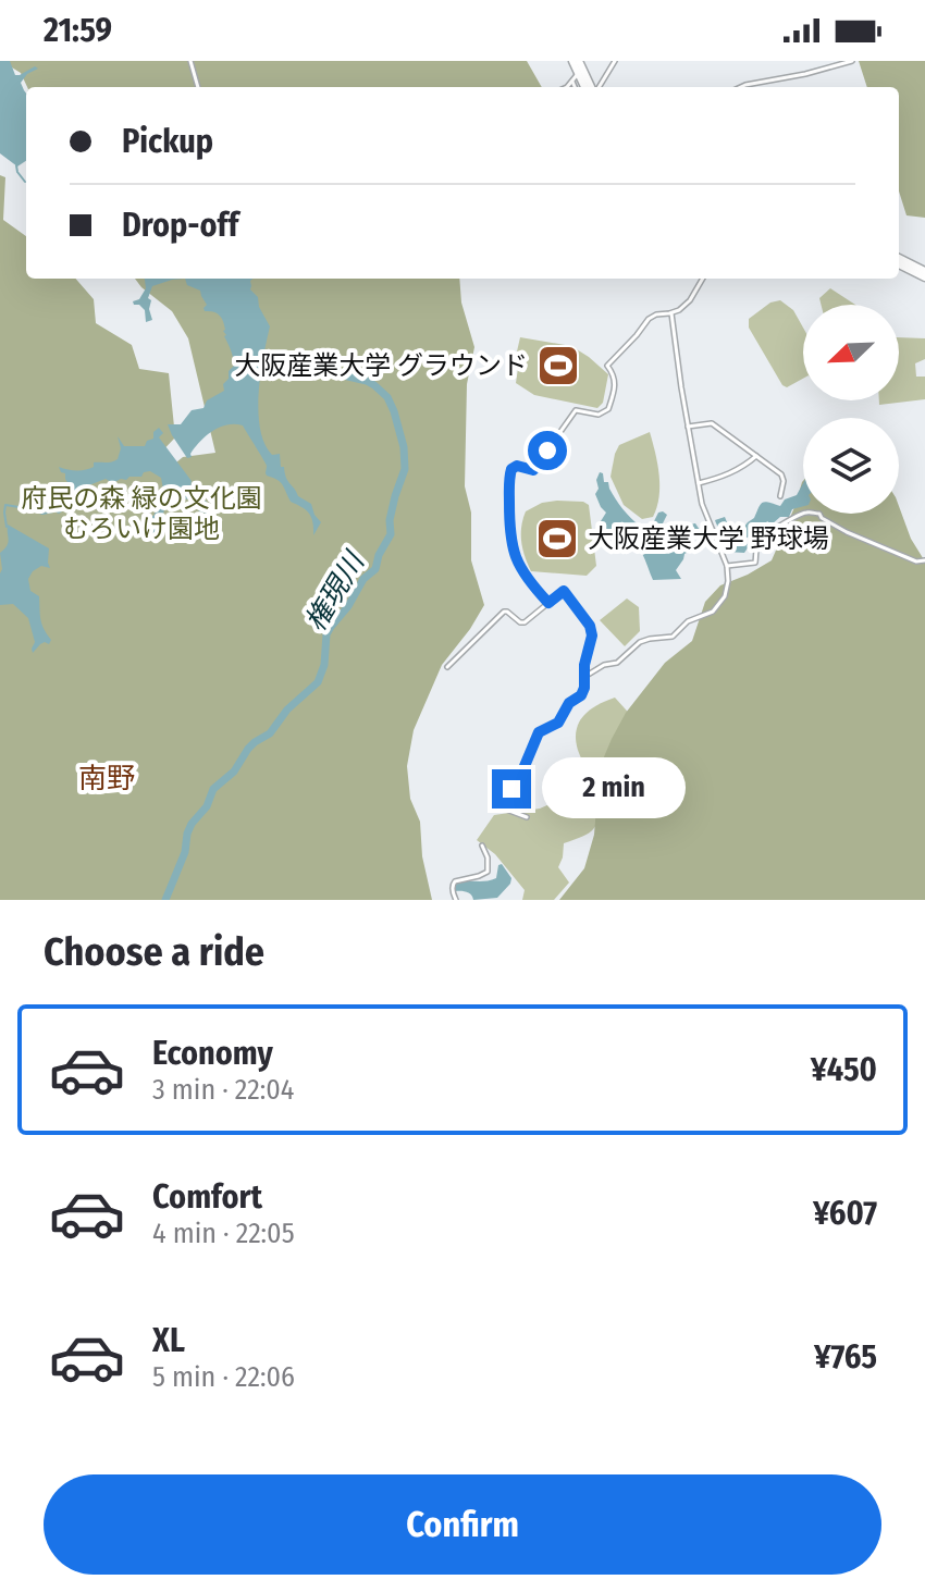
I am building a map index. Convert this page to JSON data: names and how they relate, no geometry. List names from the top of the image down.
{
  "districts": ["南野"],
  "water": ["権現川"],
  "parks": ["府民の森 緑の文化園 むろいけ園地"],
  "places": {
    "sports": ["大阪産業大学 グラウンド", "大阪産業大学 野球場"]
  },
  "north": "bottom left",
  "page": {
    "status": "21:59",
    "banner": ["Pickup", "Drop-off"],
    "bubble": "2 min",
    "heading": "Choose a ride",
    "list": [
      {
        "name": "Economy",
        "note": "3 min · 22:04",
        "value": "¥450"
      },
      {
        "name": "Comfort",
        "note": "4 min · 22:05",
        "value": "¥607"
      },
      {
        "name": "XL",
        "note": "5 min · 22:06",
        "value": "¥765"
      }
    ],
    "buttons": "Confirm"
  }
}
